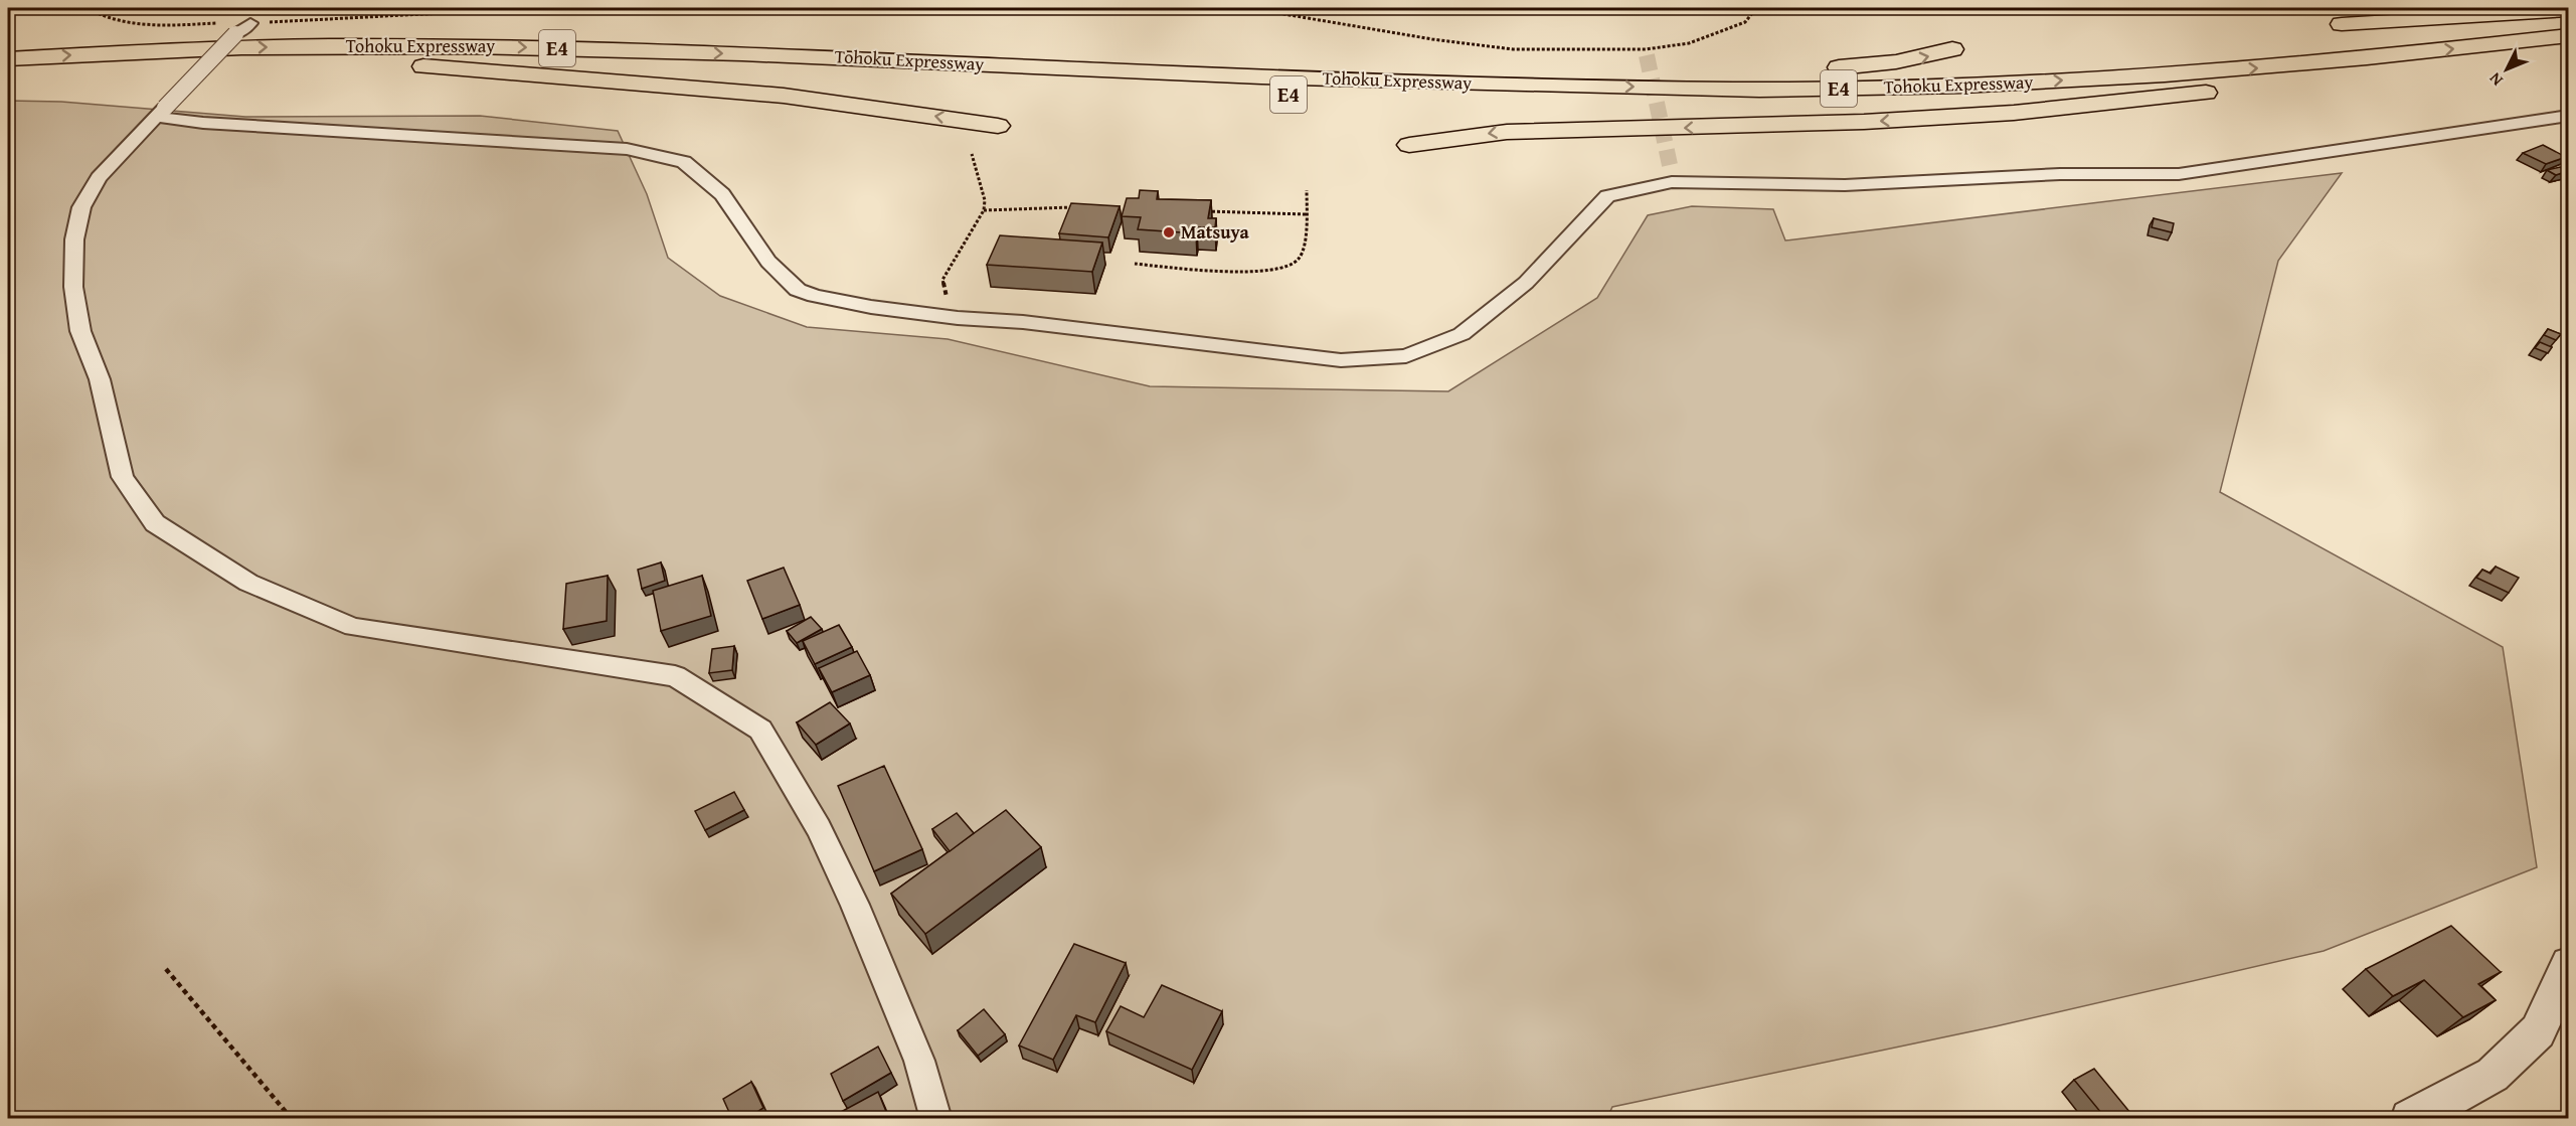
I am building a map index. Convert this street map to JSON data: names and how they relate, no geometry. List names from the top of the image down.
{
  "streets": {
    "highway": ["Tohoku Expressway", "E4"]
  },
  "places": ["Matsuya"],
  "north": "bottom left"
}
